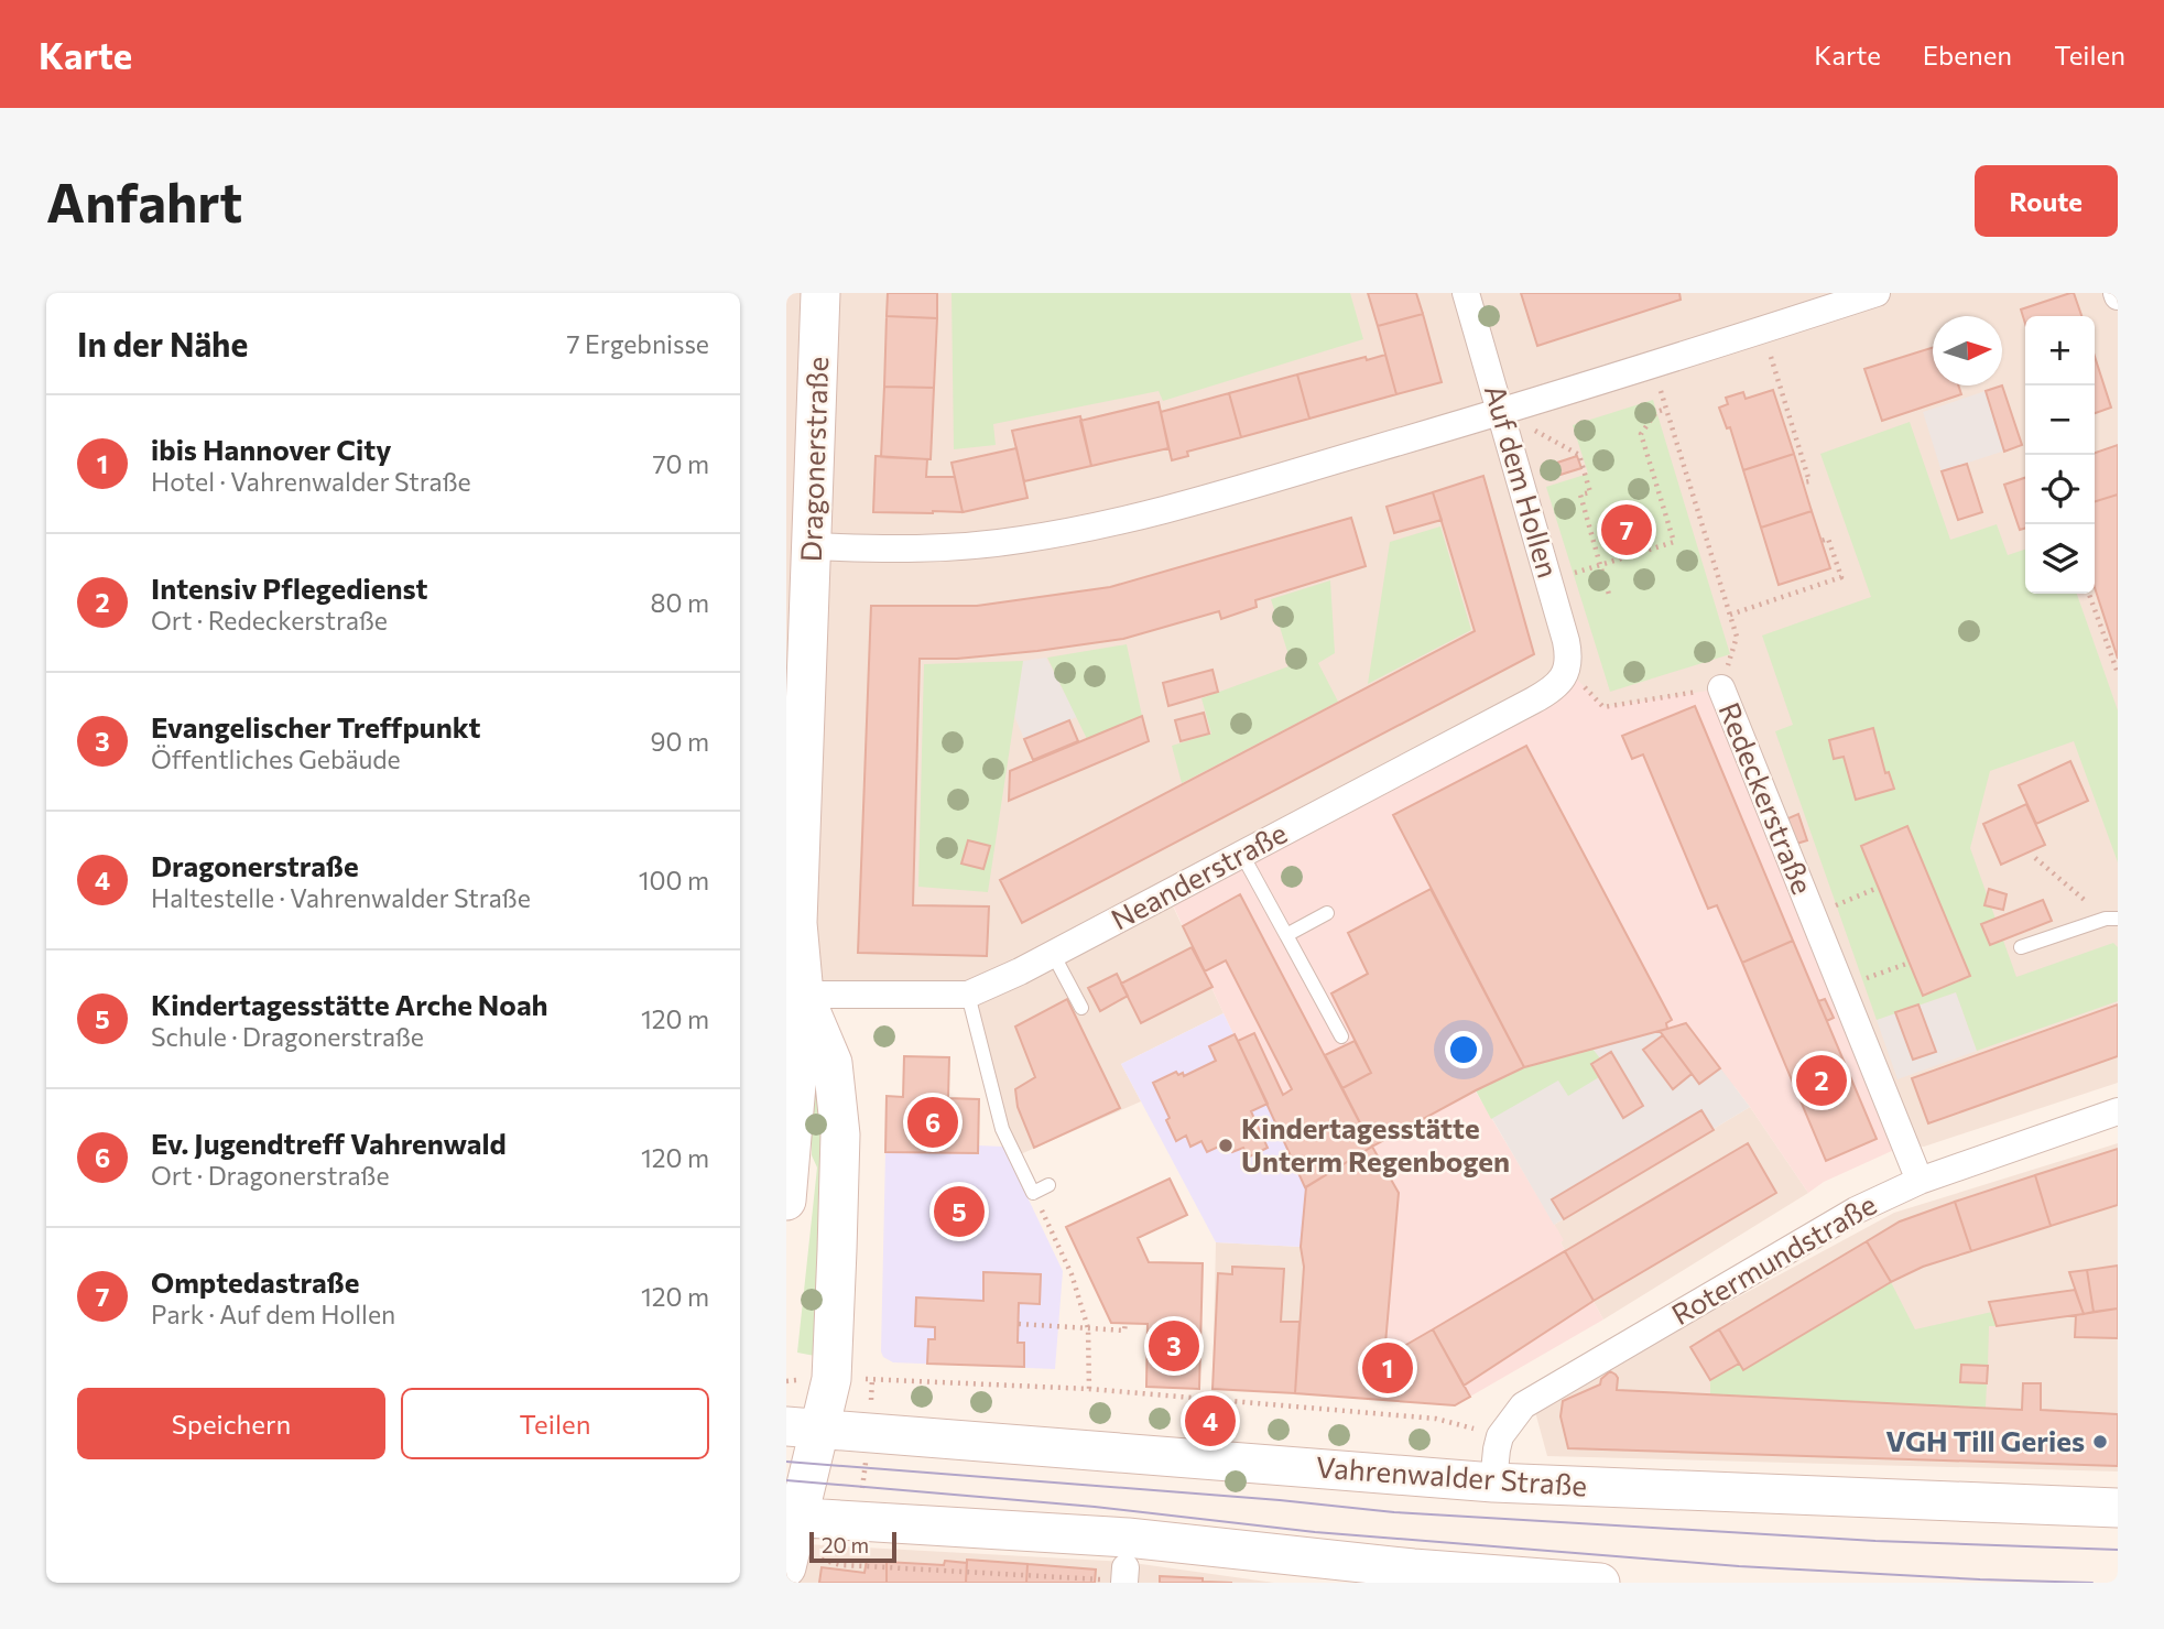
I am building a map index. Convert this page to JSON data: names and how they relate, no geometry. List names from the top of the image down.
{
  "streets": {
    "main road": ["Dragonerstraße", "Vahrenwalder Straße"],
    "street": [
      "Auf dem Hollen",
      "Redeckerstraße",
      "Neanderstraße",
      "Rotermundstraße"
    ]
  },
  "crossings": [
    ["Dragonerstraße", "Neanderstraße"],
    ["Dragonerstraße", "Vahrenwalder Straße"],
    ["Auf dem Hollen", "Neanderstraße"],
    ["Redeckerstraße", "Rotermundstraße"],
    ["Rotermundstraße", "Vahrenwalder Straße"]
  ],
  "places": ["Kindertagesstätte Unterm Regenbogen", "VGH Till Geries"],
  "scale_bar": "20 m",
  "north": "right",
  "page": {
    "header": "Karte",
    "nav": ["Karte", "Ebenen", "Teilen"],
    "buttons": [
      "Route",
      ["Speichern", "Teilen"]
    ],
    "title": "Anfahrt",
    "heading": ["In der Nähe", "7 Ergebnisse"],
    "map_buttons": ["+", "−"],
    "list": [
      {
        "mark": "1",
        "name": "ibis Hannover City",
        "note": "Hotel · Vahrenwalder Straße",
        "value": "70 m"
      },
      {
        "mark": "2",
        "name": "Intensiv Pflegedienst",
        "note": "Ort · Redeckerstraße",
        "value": "80 m"
      },
      {
        "mark": "3",
        "name": "Evangelischer Treffpunkt",
        "note": "Öffentliches Gebäude",
        "value": "90 m"
      },
      {
        "mark": "4",
        "name": "Dragonerstraße",
        "note": "Haltestelle · Vahrenwalder Straße",
        "value": "100 m"
      },
      {
        "mark": "5",
        "name": "Kindertagesstätte Arche Noah",
        "note": "Schule · Dragonerstraße",
        "value": "120 m"
      },
      {
        "mark": "6",
        "name": "Ev. Jugendtreff Vahrenwald",
        "note": "Ort · Dragonerstraße",
        "value": "120 m"
      },
      {
        "mark": "7",
        "name": "Omptedastraße",
        "note": "Park · Auf dem Hollen",
        "value": "120 m"
      }
    ],
    "pins": [
      "7",
      "2",
      "6",
      "5",
      "3",
      "1",
      "4"
    ],
    "scale": "20 m"
  }
}
